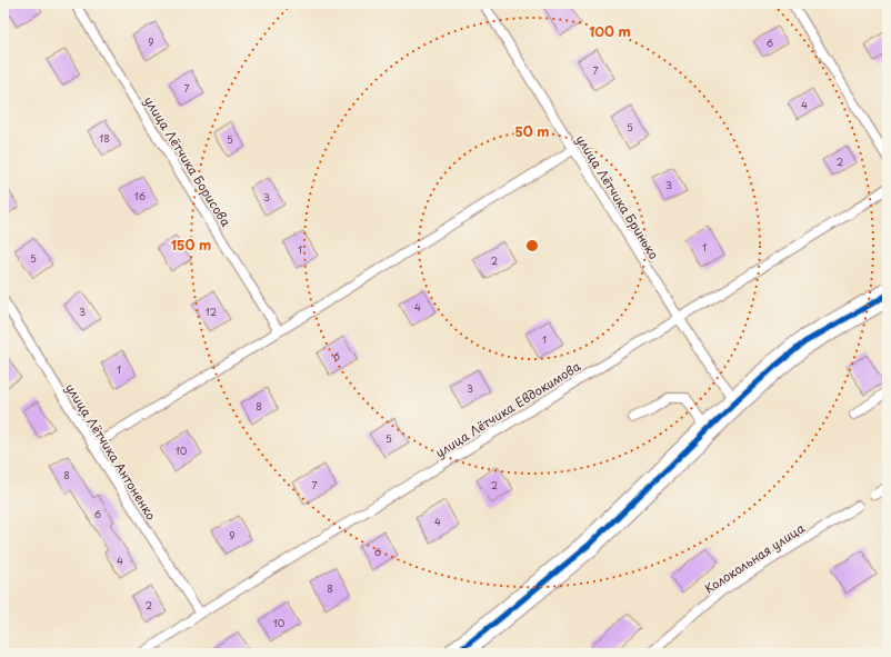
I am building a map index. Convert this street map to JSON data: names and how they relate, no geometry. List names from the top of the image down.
{
  "streets": {
    "lane": [
      "улица Лётчика Борисова",
      "улица Лётчика Бринько",
      "улица Лётчика Евдокимова",
      "улица Лётчика Антоненко",
      "Колокольная улица"
    ]
  },
  "crossings": [
    ["улица Лётчика Бринько", "улица Лётчика Евдокимова"],
    ["улица Лётчика Евдокимова", "улица Лётчика Антоненко"]
  ],
  "house_numbers": [
    "9",
    "6",
    "7",
    "7",
    "4",
    "5",
    "18",
    "5",
    "2",
    "3",
    "16",
    "3",
    "1",
    "1",
    "5",
    "2",
    "4",
    "3",
    "12",
    "1",
    "6",
    "1",
    "3",
    "8",
    "5",
    "10",
    "8",
    "7",
    "2",
    "6",
    "4",
    "9",
    "6",
    "4",
    "8",
    "2",
    "10"
  ],
  "rings": ["100 m", "50 m", "150 m"]
}
